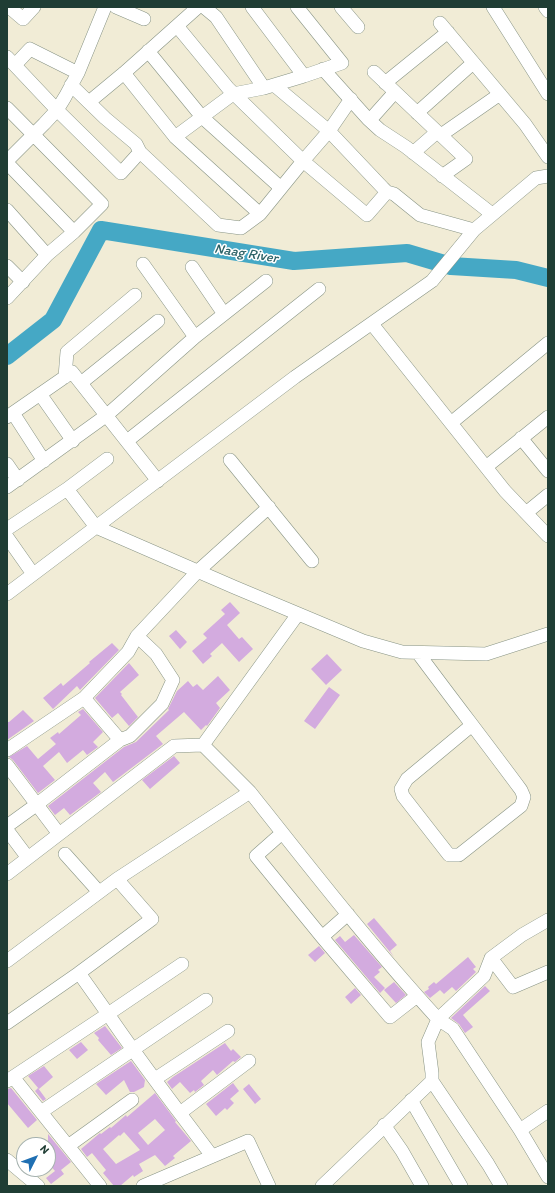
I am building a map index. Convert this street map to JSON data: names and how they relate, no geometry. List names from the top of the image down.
{
  "water": ["Naag River"],
  "north": "top right"
}
